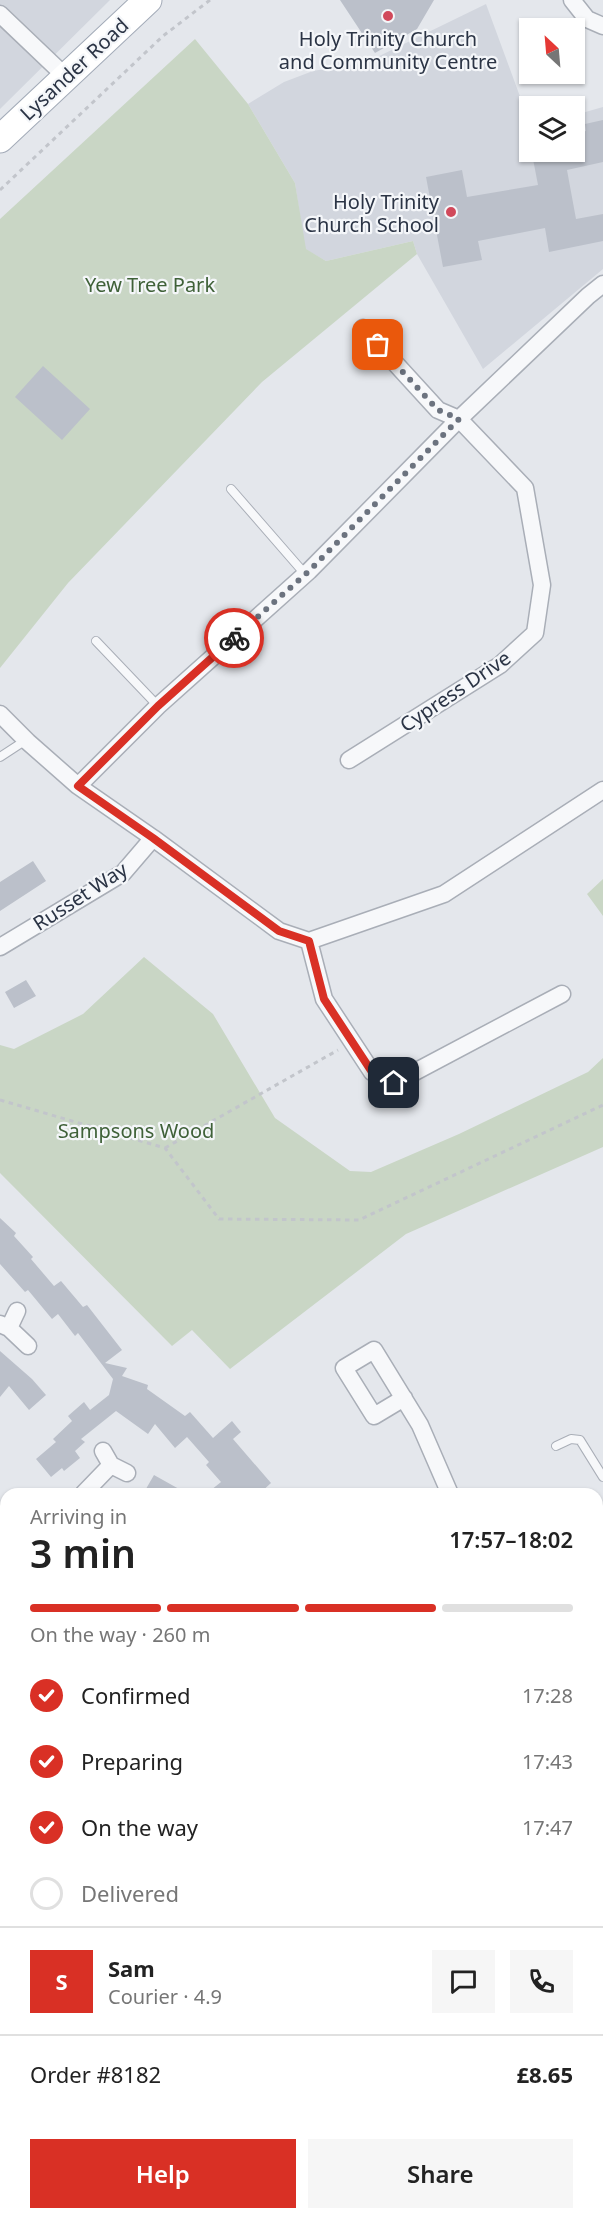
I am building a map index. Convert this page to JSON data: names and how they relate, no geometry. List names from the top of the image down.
{
  "streets": {
    "main road": ["Lysander Road"],
    "street": ["Cypress Drive", "Russet Way"]
  },
  "parks": ["Yew Tree Park", "Sampsons Wood"],
  "places": ["Holy Trinity Church and Community Centre", "Holy Trinity Church School"],
  "north": "top left",
  "page": {
    "heading": ["3 min", "Arriving in", "17:57–18:02"],
    "panel": [
      "Sam",
      "Courier · 4.9",
      "Order #8182",
      "£8.65"
    ],
    "bar": "On the way · 260 m",
    "list": [
      ["Confirmed", "17:28"],
      ["Preparing", "17:43"],
      ["On the way", "17:47"],
      "Delivered"
    ],
    "round": "S",
    "buttons": ["Help", "Share"]
  }
}
